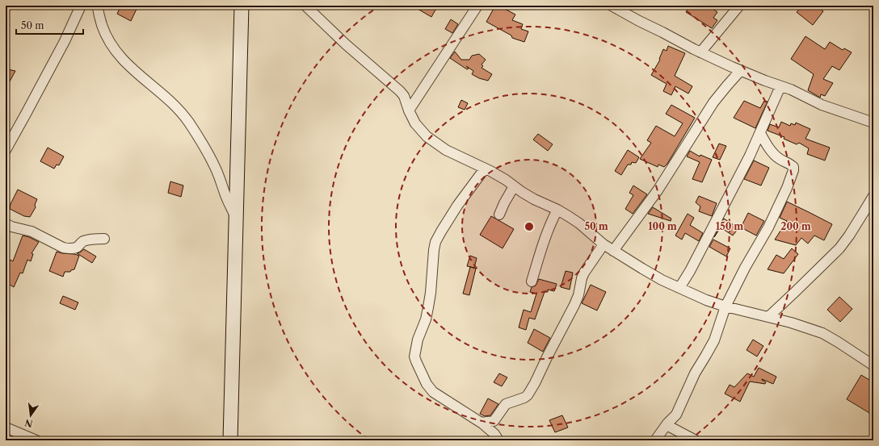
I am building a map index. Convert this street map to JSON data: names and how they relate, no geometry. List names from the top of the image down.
{
  "scale_bar": "50 m",
  "north": "bottom",
  "rings": [
    "50 m",
    "100 m",
    "150 m",
    "200 m"
  ]
}
